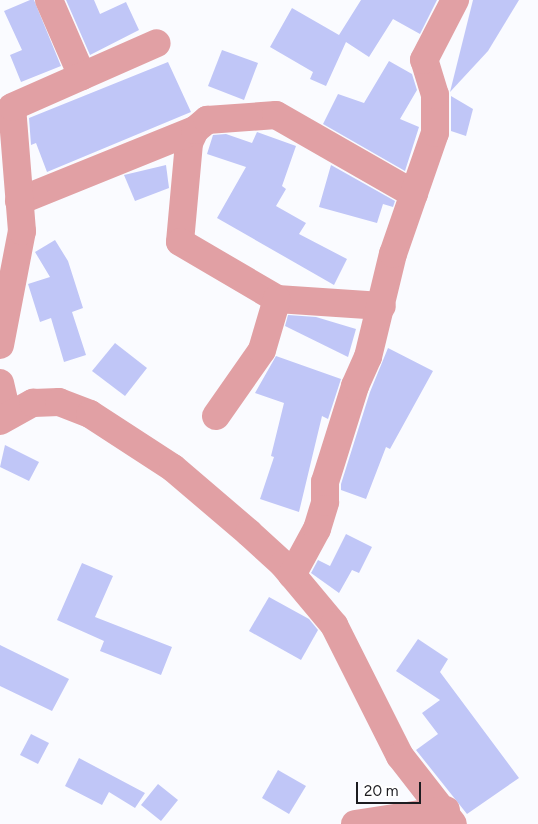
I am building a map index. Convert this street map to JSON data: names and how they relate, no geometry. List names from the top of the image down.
{
  "scale_bar": "20 m"
}
